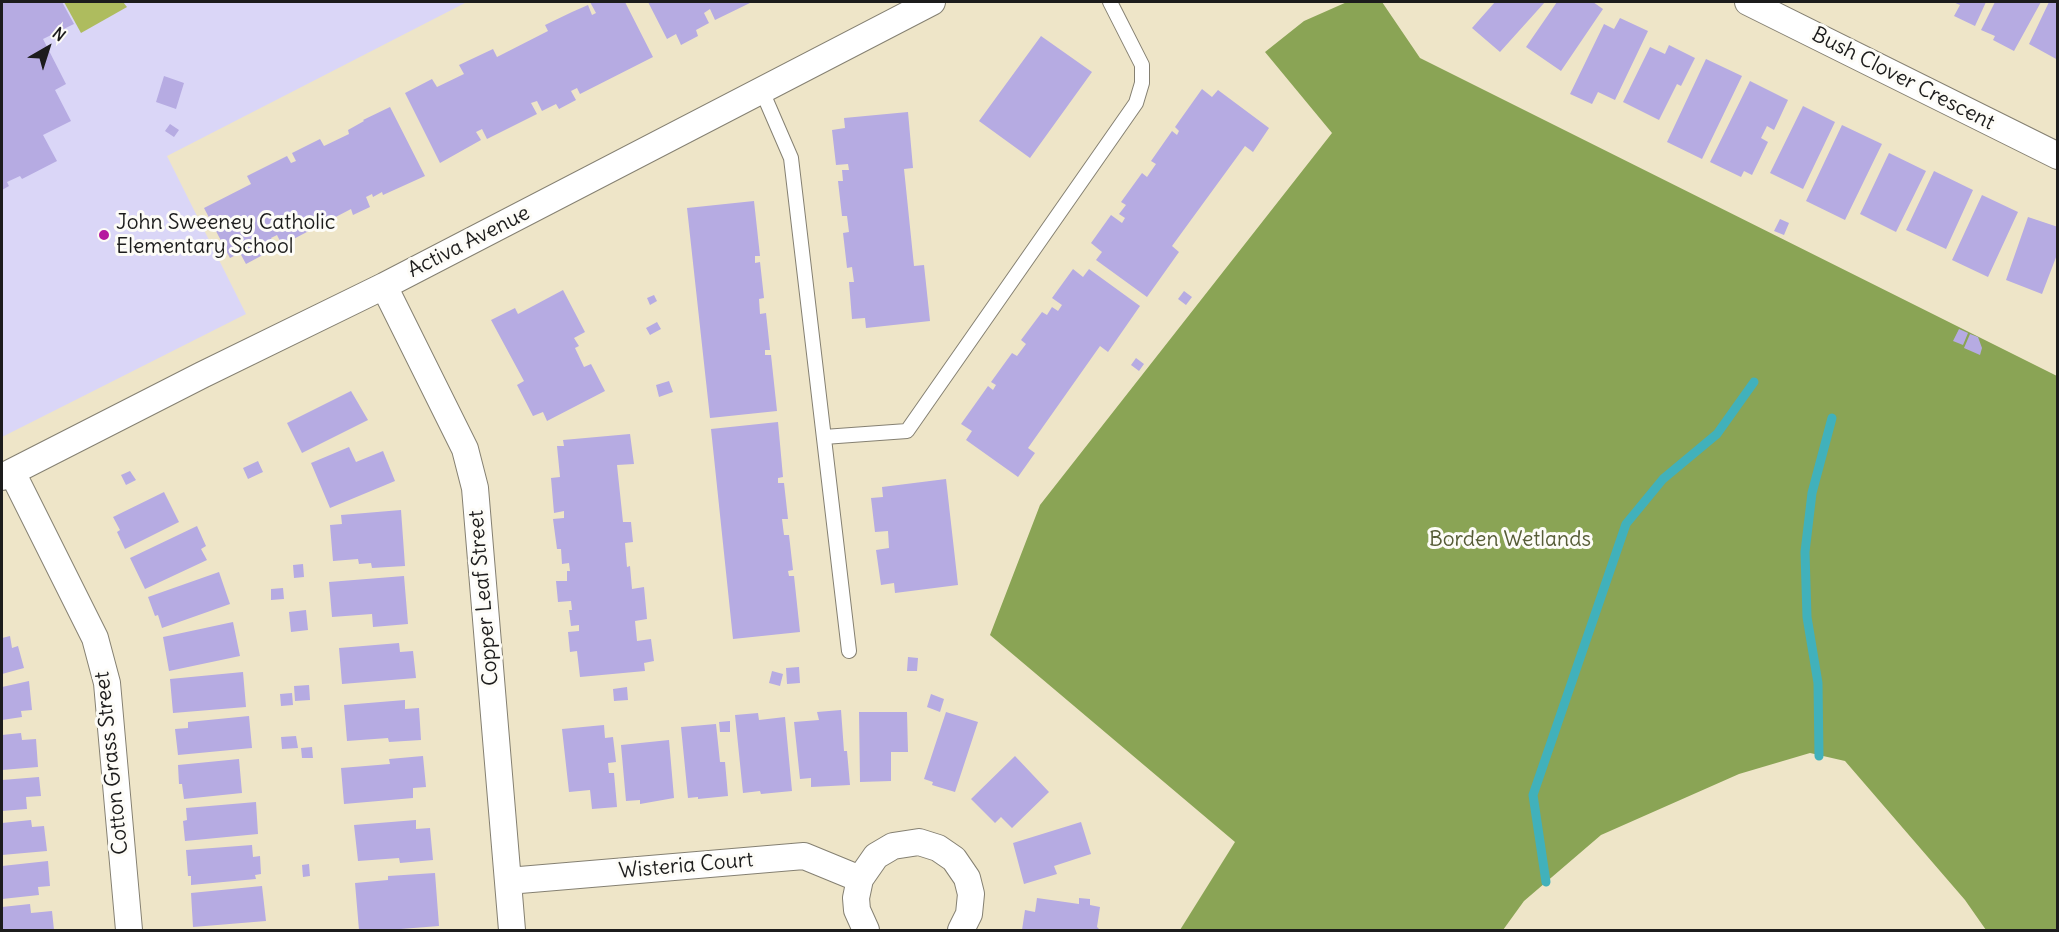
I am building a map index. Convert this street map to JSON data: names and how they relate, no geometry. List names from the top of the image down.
{
  "streets": {
    "street": [
      "Bush Clover Crescent",
      "Activa Avenue",
      "Copper Leaf Street",
      "Cotton Grass Street",
      "Wisteria Court"
    ]
  },
  "crossings": [
    ["Activa Avenue", "Copper Leaf Street"],
    ["Activa Avenue", "Cotton Grass Street"],
    ["Copper Leaf Street", "Wisteria Court"]
  ],
  "parks": ["Borden Wetlands"],
  "places": ["John Sweeney Catholic Elementary School"],
  "north": "top right"
}
